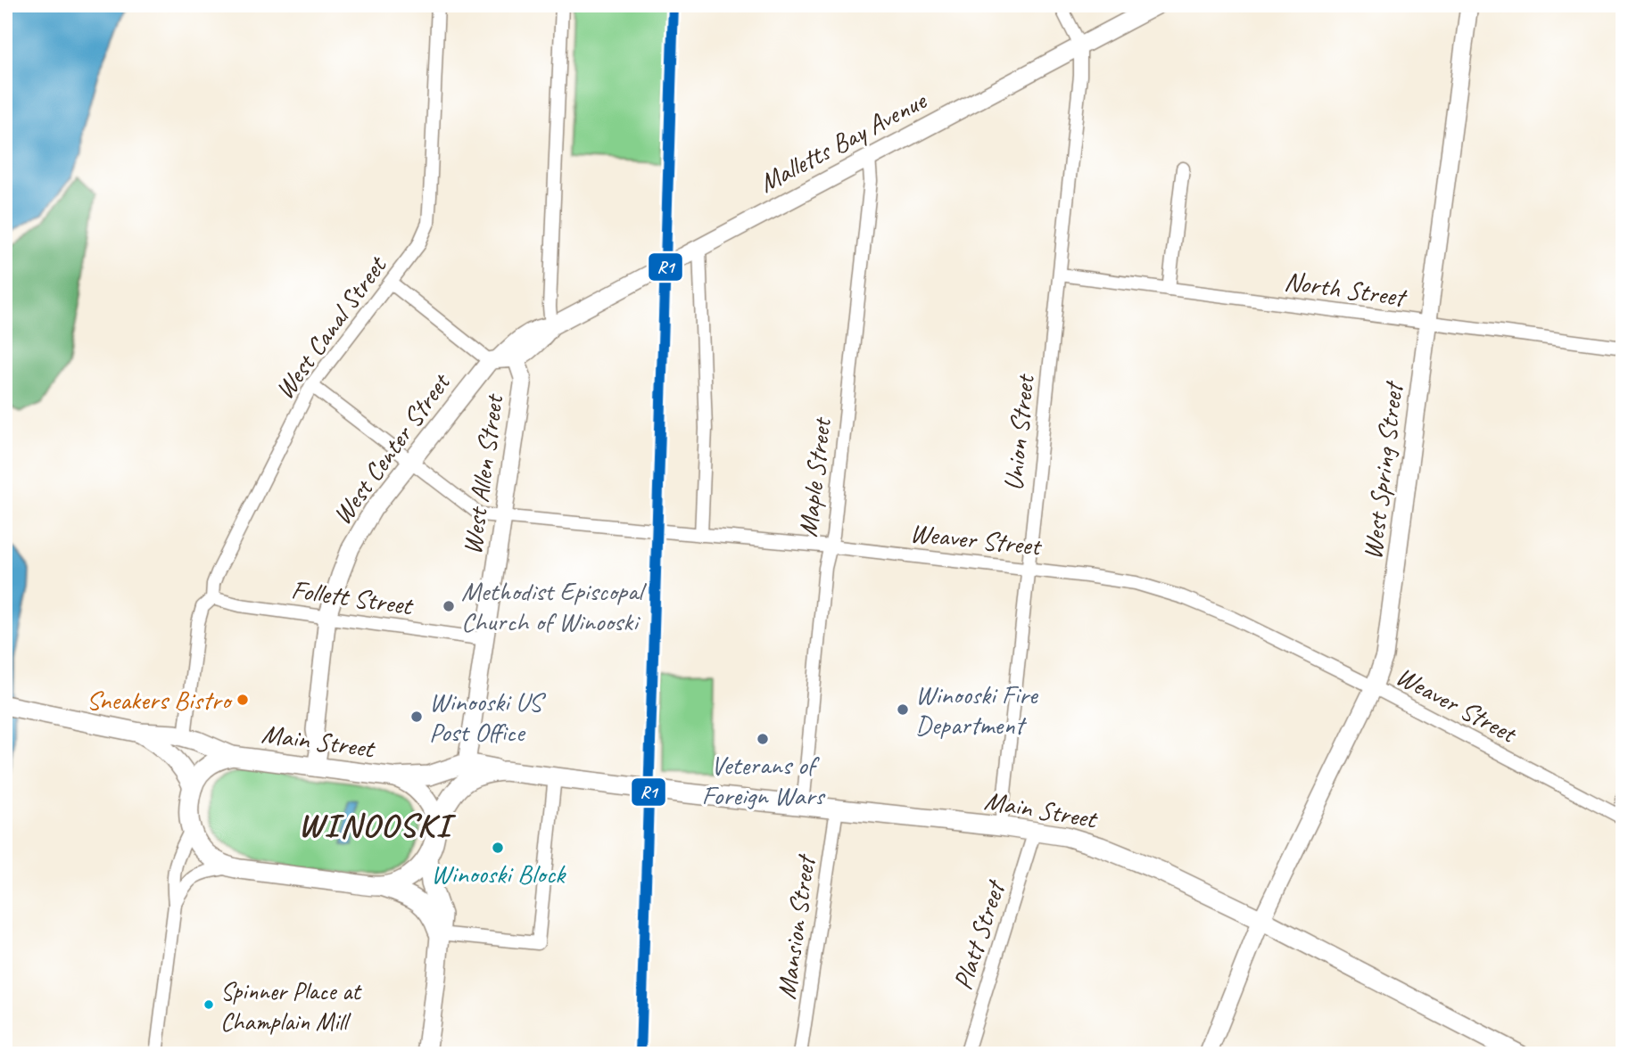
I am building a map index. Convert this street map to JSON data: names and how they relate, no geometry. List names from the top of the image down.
{
  "streets": {
    "main road": ["Main Street"],
    "street": [
      "Malletts Bay Avenue",
      "North Street",
      "West Canal Street",
      "Union Street",
      "West Center Street",
      "West Spring Street",
      "West Allen Street",
      "Maple Street",
      "Weaver Street",
      "Follett Street",
      "Mansion Street",
      "Platt Street"
    ]
  },
  "crossings": [
    ["Malletts Bay Avenue", "Union Street"],
    ["Malletts Bay Avenue", "West Center Street"],
    ["Malletts Bay Avenue", "West Allen Street"],
    ["Malletts Bay Avenue", "Maple Street"],
    ["North Street", "Union Street"],
    ["North Street", "West Spring Street"],
    ["West Canal Street", "Weaver Street"],
    ["West Canal Street", "Follett Street"],
    ["West Canal Street", "Main Street"],
    ["Union Street", "Weaver Street"],
    ["Union Street", "Main Street"],
    ["West Center Street", "West Allen Street"],
    ["West Center Street", "Weaver Street"],
    ["West Center Street", "Follett Street"],
    ["West Center Street", "Main Street"],
    ["West Spring Street", "Weaver Street"],
    ["West Spring Street", "Main Street"],
    ["West Allen Street", "Weaver Street"],
    ["West Allen Street", "Follett Street"],
    ["West Allen Street", "Main Street"],
    ["Maple Street", "Weaver Street"],
    ["Maple Street", "Main Street"],
    ["Main Street", "Mansion Street"],
    ["Main Street", "Platt Street"]
  ],
  "districts": ["WINOOSKI"],
  "places": [
    "Methodist Episcopal Church of Winooski",
    "Sneakers Bistro",
    "Winooski Fire Department",
    "Winooski US Post Office",
    "Veterans of Foreign Wars",
    "Winooski Block",
    "Spinner Place at Champlain Mill"
  ],
  "lines": ["transit line R1"]
}
